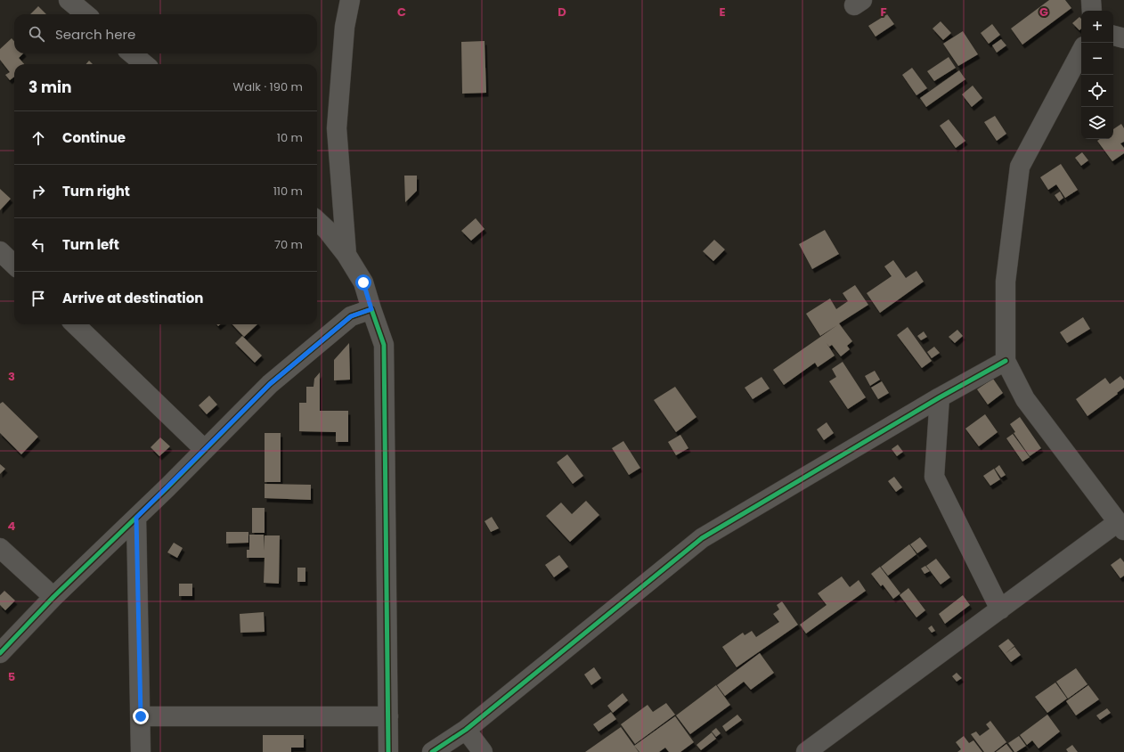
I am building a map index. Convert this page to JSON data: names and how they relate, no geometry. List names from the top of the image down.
{
  "page": {
    "map_buttons": ["+", "−"],
    "search": "Search here",
    "heading": ["3 min", "Walk · 190 m"],
    "list": [
      ["Continue", "10 m"],
      ["Turn right", "110 m"],
      ["Turn left", "70 m"],
      "Arrive at destination"
    ]
  },
  "grid": {
    "columns": [
      "C",
      "D",
      "E",
      "F",
      "G"
    ],
    "rows": ["3", "4", "5"]
  }
}
